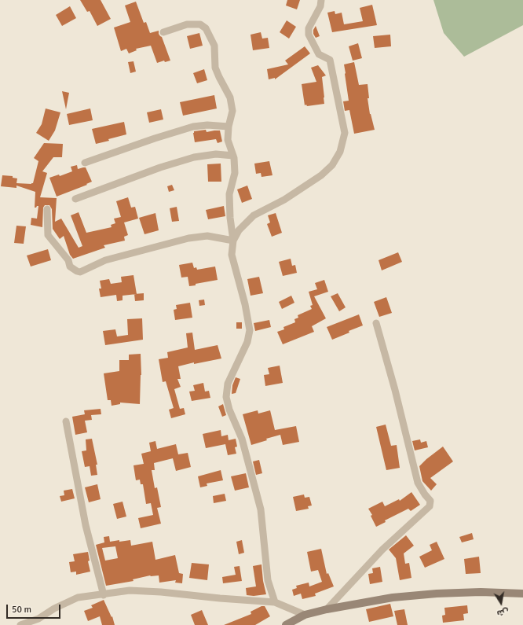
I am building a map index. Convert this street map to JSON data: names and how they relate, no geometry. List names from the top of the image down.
{
  "scale_bar": "50 m",
  "north": "bottom"
}
